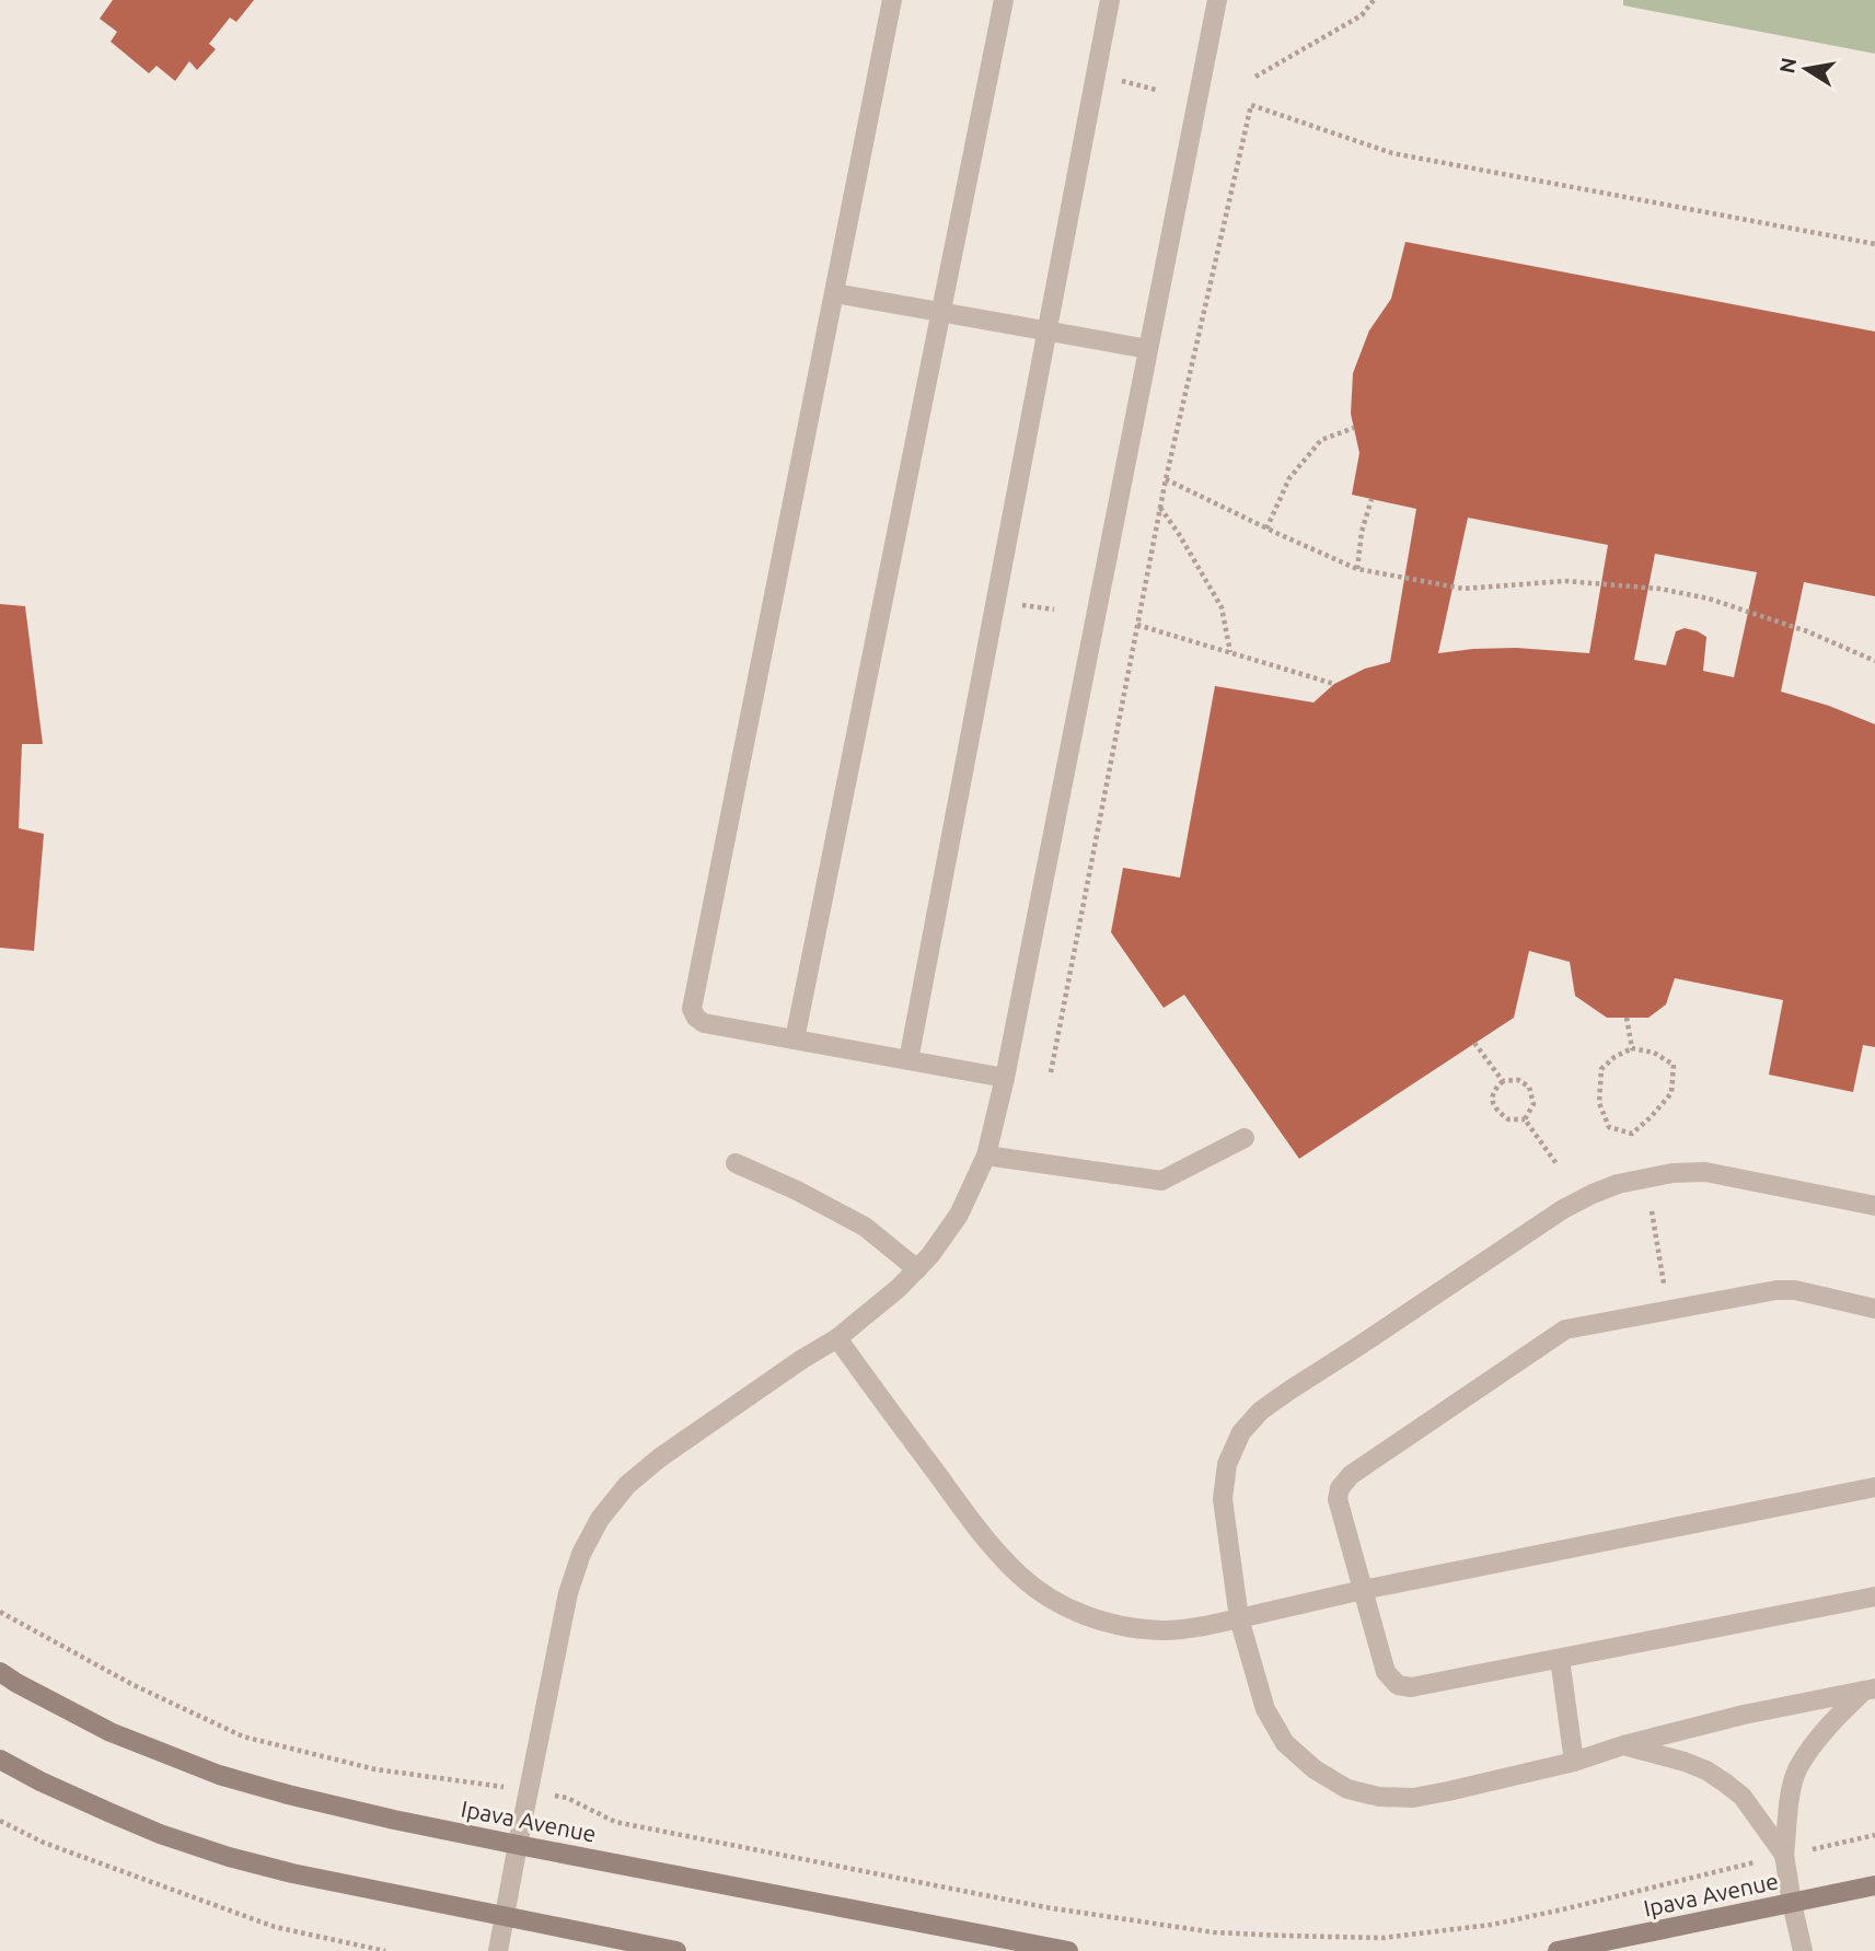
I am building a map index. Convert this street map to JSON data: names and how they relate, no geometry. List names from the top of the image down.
{
  "streets": {
    "street": ["Ipava Avenue"]
  },
  "north": "left"
}
